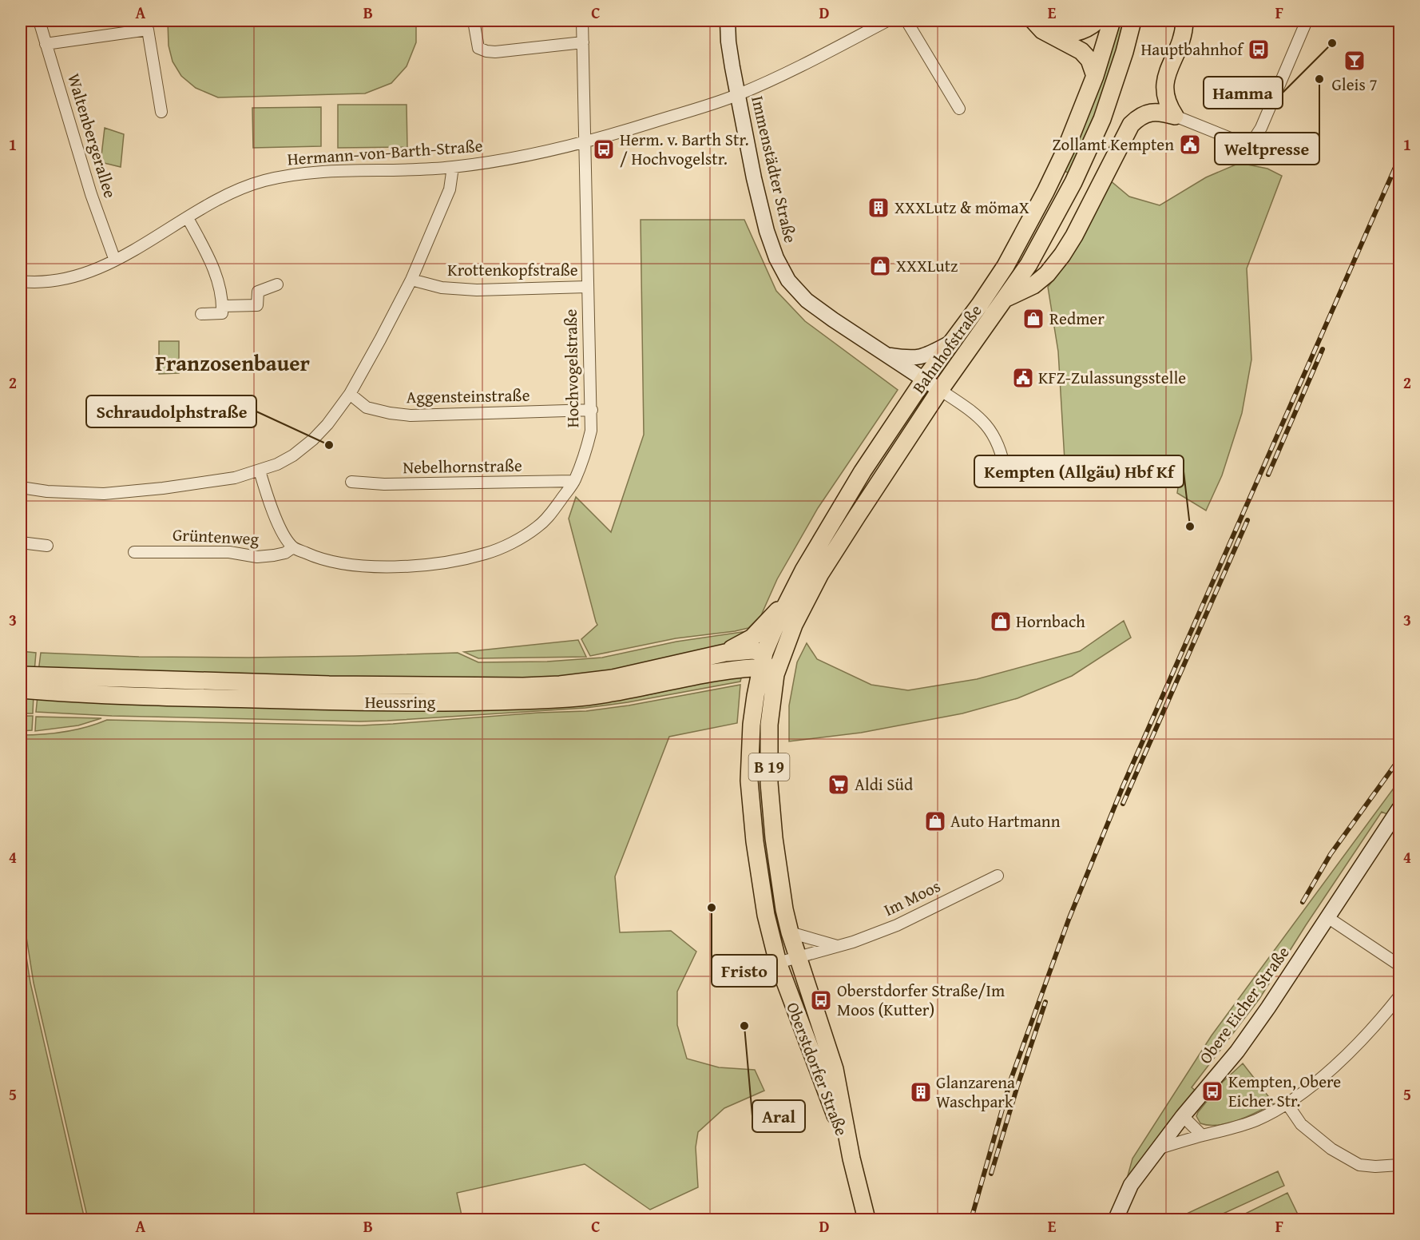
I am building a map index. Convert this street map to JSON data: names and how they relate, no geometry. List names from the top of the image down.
{
  "streets": {
    "main road": [
      "Bahnhofstraße",
      "Heussring",
      "B 19",
      "Oberstdorfer Straße"
    ],
    "street": [
      "Waltenbergerallee",
      "Hermann-von-Barth-Straße",
      "Immenstädter Straße",
      "Krottenkopfstraße",
      "Hochvogelstraße",
      "Aggensteinstraße",
      "Nebelhornstraße",
      "Grüntenweg",
      "Im Moos",
      "Obere Eicher Straße"
    ]
  },
  "crossings": [
    ["Waltenbergerallee", "Hermann-von-Barth-Straße"],
    ["Hermann-von-Barth-Straße", "Immenstädter Straße"],
    ["Hermann-von-Barth-Straße", "Hochvogelstraße"],
    ["Immenstädter Straße", "Bahnhofstraße"],
    ["Krottenkopfstraße", "Hochvogelstraße"],
    ["Bahnhofstraße", "Heussring"],
    ["Bahnhofstraße", "Oberstdorfer Straße"],
    ["Hochvogelstraße", "Aggensteinstraße"],
    ["Hochvogelstraße", "Nebelhornstraße"],
    ["Hochvogelstraße", "Grüntenweg"],
    ["Heussring", "Oberstdorfer Straße"],
    ["Im Moos", "Oberstdorfer Straße"]
  ],
  "districts": ["Franzosenbauer"],
  "places": {
    "other": [
      "Hamma",
      "Weltpresse",
      "Schraudolphstraße",
      "Kempten (Allgäu) Hbf Kf",
      "Fristo",
      "Aral"
    ],
    "bus stop": [
      "Hauptbahnhof",
      "Herm. v. Barth Str. / Hochvogelstr.",
      "Oberstdorfer Straße/Im Moos (Kutter)",
      "Kempten, Obere Eicher Str."
    ],
    "bar": ["Gleis 7"],
    "public building": ["Zollamt Kempten", "KFZ-Zulassungsstelle"],
    "building": ["XXXLutz & mömaX", "Glanzarena Waschpark"],
    "shop": [
      "XXXLutz",
      "Redmer",
      "Hornbach",
      "Auto Hartmann"
    ],
    "supermarket": ["Aldi Süd"]
  },
  "grid": {
    "columns": [
      "A",
      "B",
      "C",
      "D",
      "E",
      "F"
    ],
    "rows": [
      "1",
      "2",
      "3",
      "4",
      "5"
    ]
  }
}
